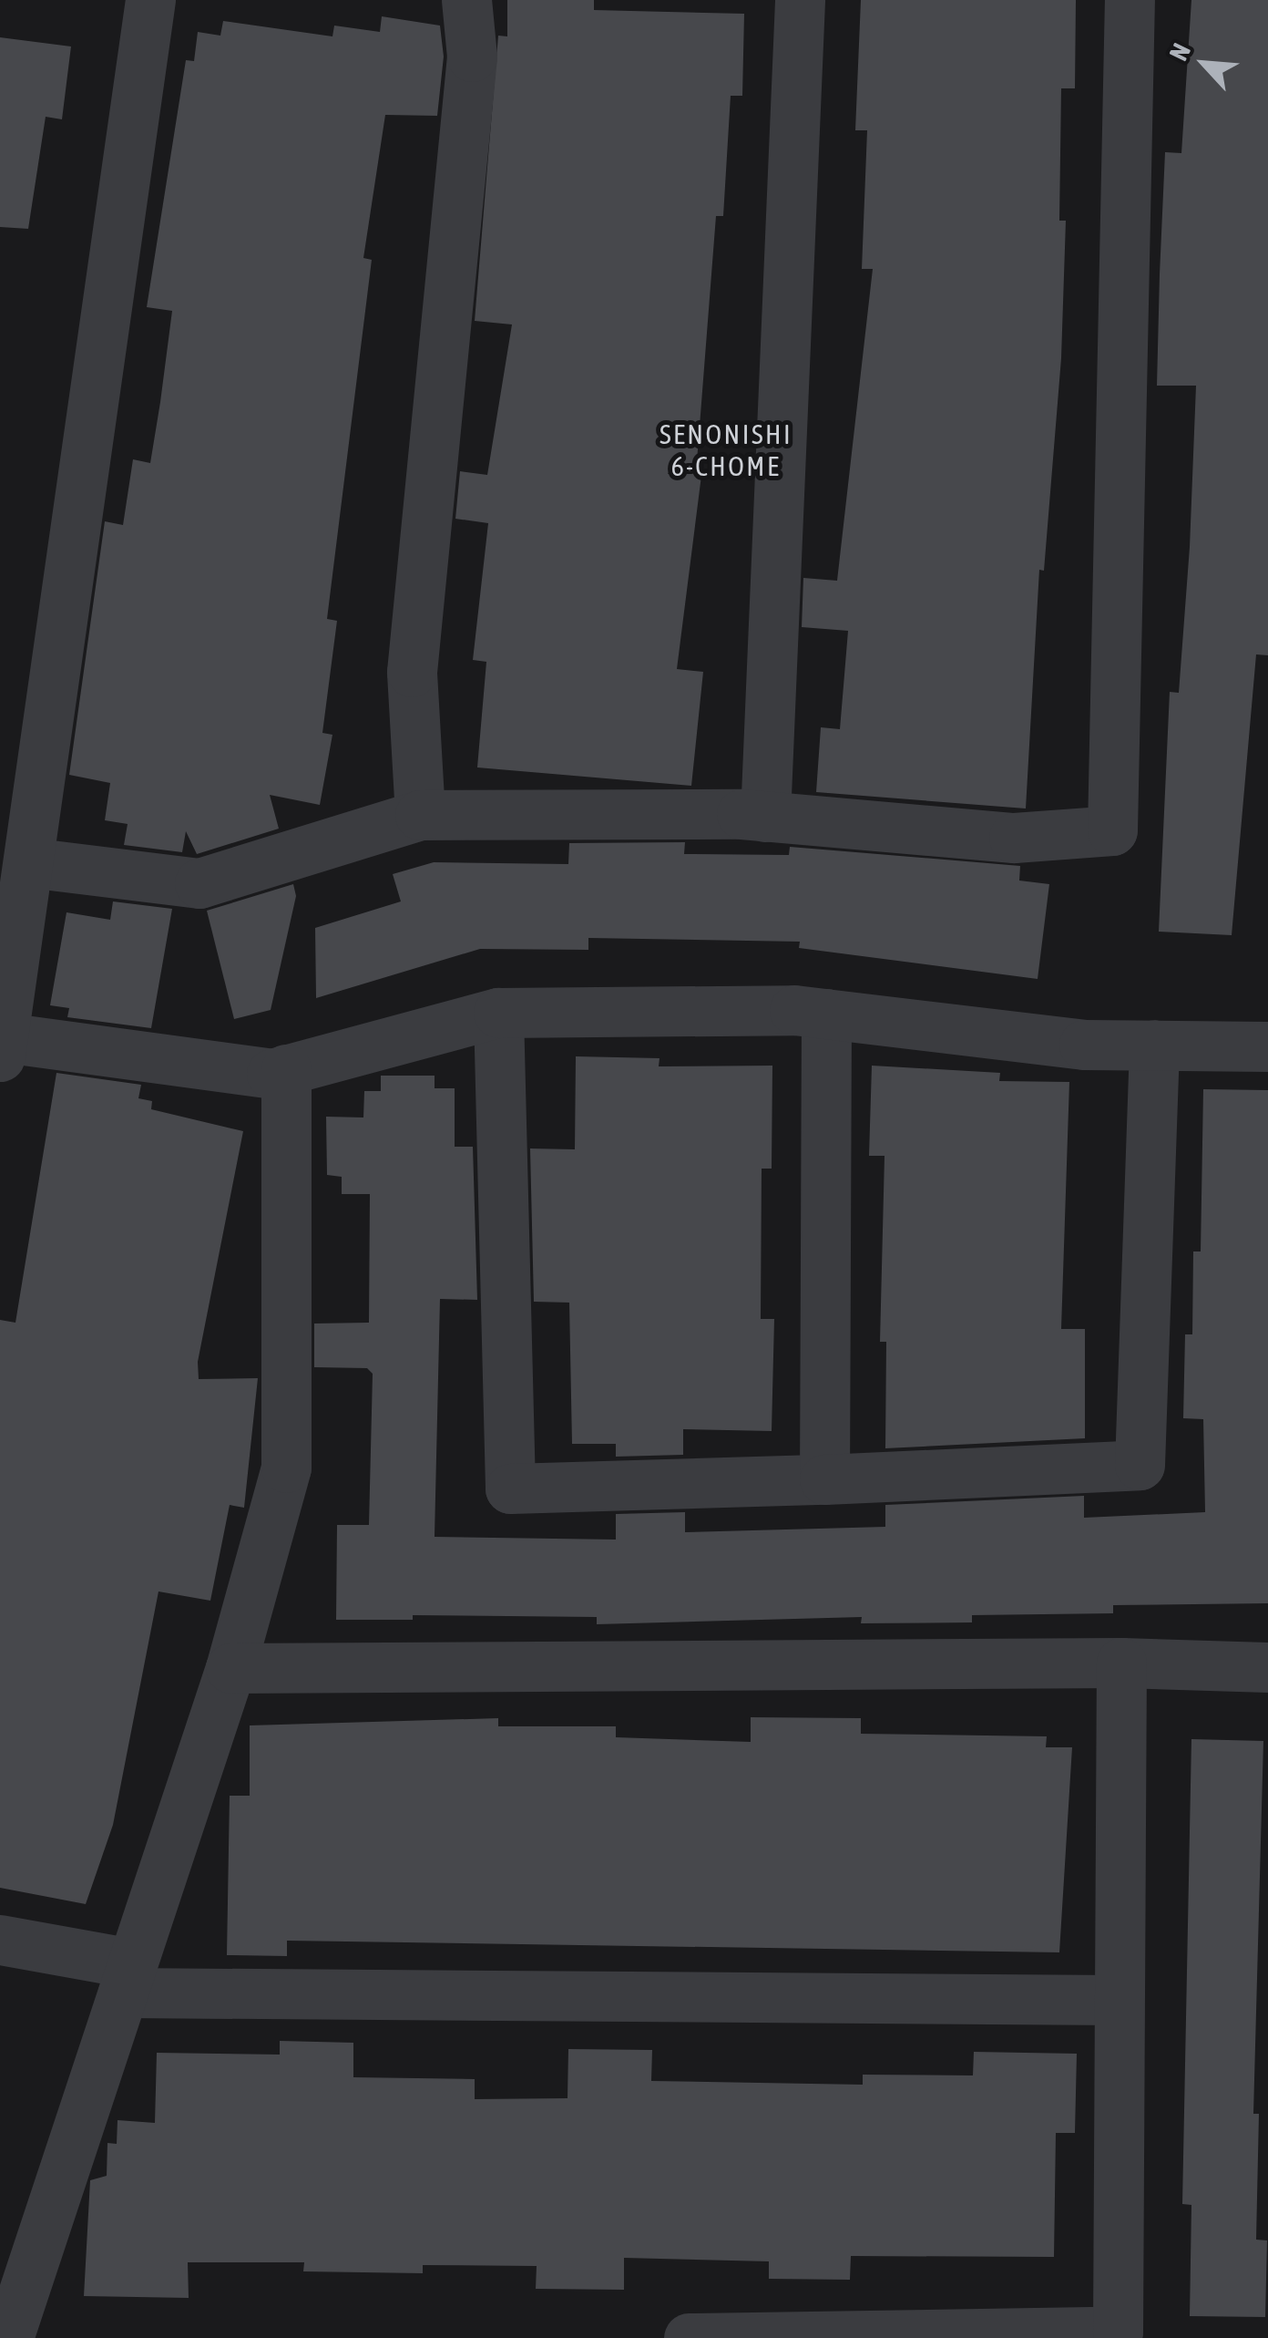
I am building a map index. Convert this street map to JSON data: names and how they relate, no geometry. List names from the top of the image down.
{
  "districts": ["SENONISHI 6-CHOME"],
  "north": "top left"
}
